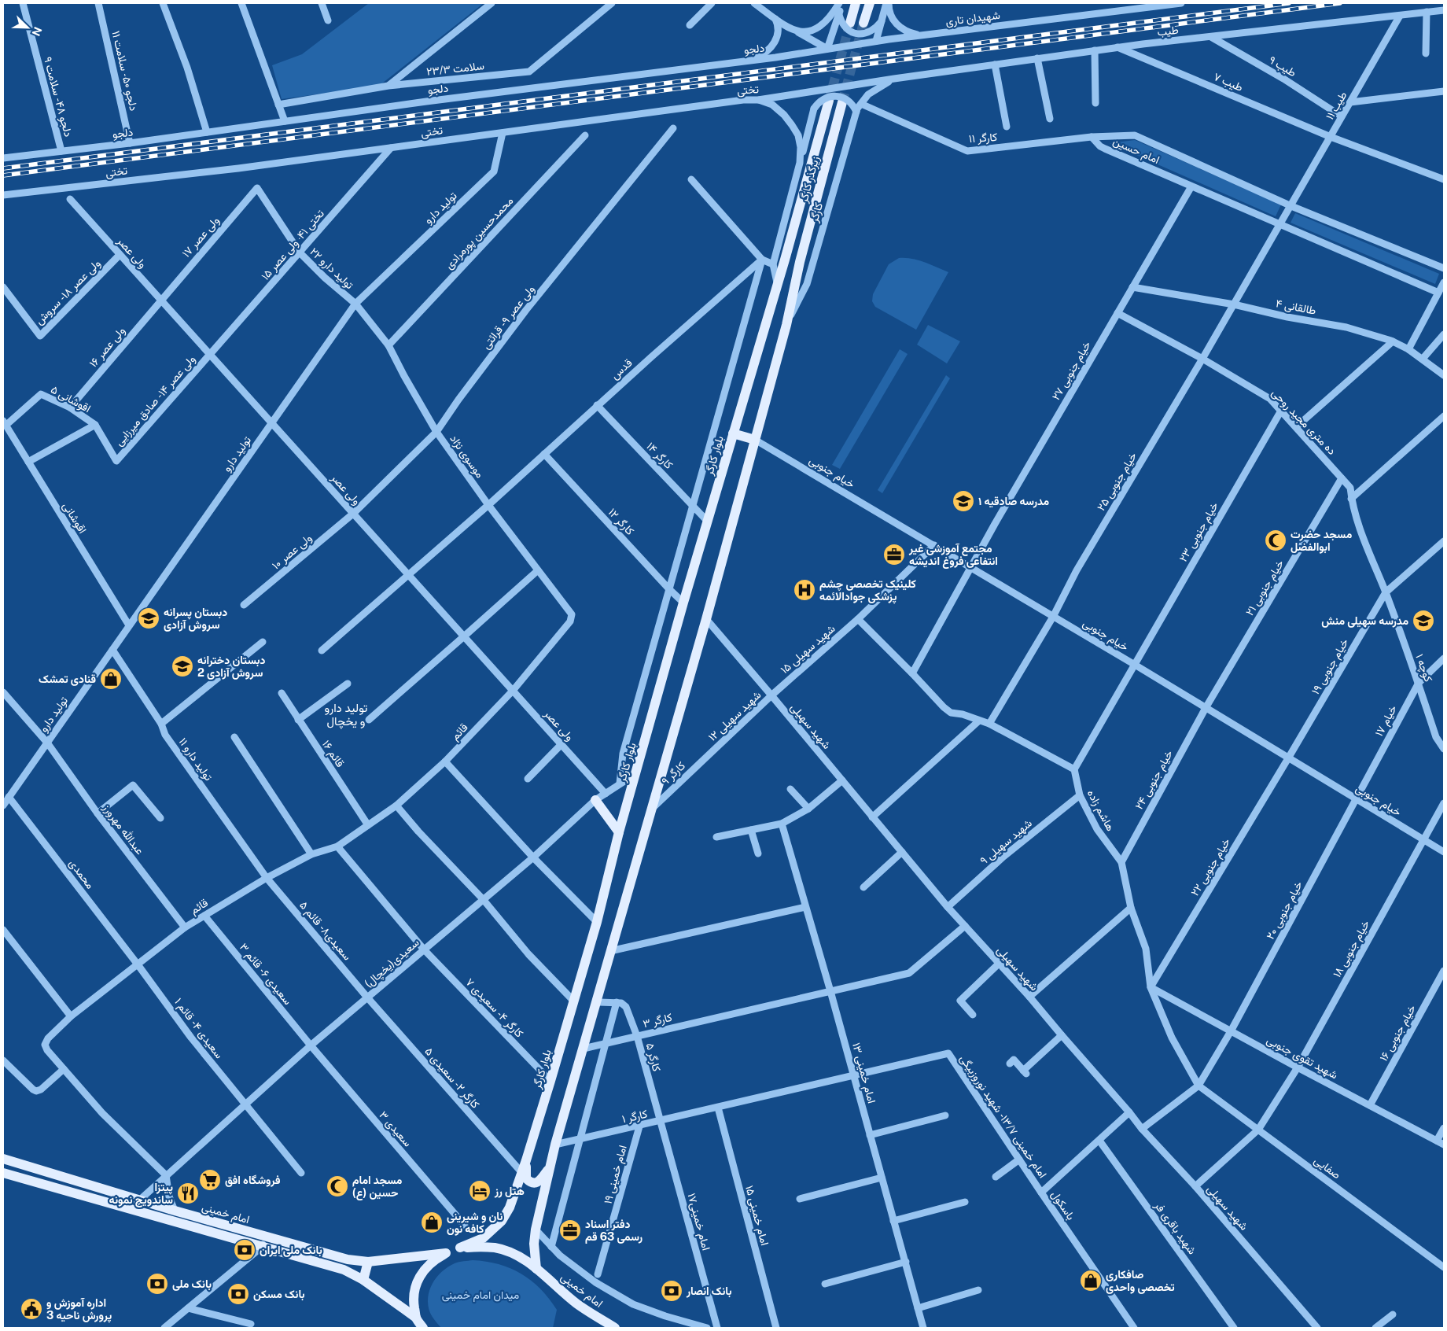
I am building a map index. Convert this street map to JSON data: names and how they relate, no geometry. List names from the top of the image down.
{
  "streets": {
    "main road": ["زیرگذر کارگر", "بلوار کارگر", "امام خمینی"],
    "street": [
      "شهیدان تاری",
      "طیب",
      "دلجو",
      "طیب ۹",
      "سلامت ۲۳/۳",
      "دلجو ۵۰ - سلامت ۱۱",
      "طیب ۷",
      "تختی",
      "دلجو ۴۸ - سلامت ۹",
      "طیب ۱۱",
      "کارگر ۱۱",
      "امام حسین",
      "تولید دارو",
      "کارگر",
      "محمدحسین پورمرادی",
      "ولی عصر ۱۷",
      "تختی ۴۱- ولی عصر ۱۵",
      "ولی عصر",
      "تولید دارو ۲۲",
      "ولی عصر ۱۸ - سروش",
      "طالقانی ۴",
      "ولی عصر ۹ - قرائتی",
      "ولی عصر ۱۶",
      "قدس",
      "خیام جنوبی ۲۷",
      "اقوشانی ۵",
      "ولی عصر ۱۴ - صادق میرزایی",
      "ده متری مجید روحی",
      "کارگر ۱۴",
      "موسوی نژاد",
      "خیام جنوبی",
      "خیام جنوبی ۲۵",
      "اقوشانی",
      "کارگر ۱۲",
      "خیام جنوبی ۲۳",
      "ولی عصر ۱۰",
      "خیام جنوبی ۲۱",
      "شهید سهیلی ۱۵",
      "خیام جنوبی ۱۹",
      "کوچه ۱",
      "شهید سهیلی ۱۲",
      "خیام ۱۷",
      "شهید سهیلی",
      "قائم",
      "قائم ۱۶",
      "تولید دارو ۱۱",
      "کارگر ۹",
      "خیام جنوبی ۲۴",
      "هاشم زاده",
      "عبدالله مهرورز",
      "شهید سهیلی ۹",
      "خیام جنوبی ۲۲",
      "محمدی",
      "خیام جنوبی ۲۰",
      "سعیدی۸ - قائم ۵",
      "خیام جنوبی ۱۸",
      "سعیدی(یخچال)",
      "سعیدی ۶ - قائم ۳",
      "کارگر ۴ - سعیدی ۷",
      "کارگر ۳",
      "سعیدی ۴ - قائم ۱",
      "خیام جنوبی ۱۶",
      "کارگر ۵",
      "شهید تقوی جنوبی",
      "امام خمینی ۱۳",
      "کارگر ۲ - سعیدی ۵",
      "کارگر ۱",
      "امام خمینی ۱۳/۷ - شهید نوروزبیگی",
      "سعیدی ۳",
      "صفایی",
      "امام خمینی ۱۹",
      "باسکول",
      "امام خمینی ۱۵",
      "امام خمینی۱۷",
      "شهید باقری فر"
    ]
  },
  "crossings": [
    ["شهیدان تاری", "دلجو"],
    ["طیب", "طیب ۹"],
    ["طیب", "طیب ۷"],
    ["طیب", "تختی"],
    ["طیب", "طیب ۱۱"],
    ["طیب", "کارگر"],
    ["دلجو", "دلجو ۵۰ - سلامت ۱۱"],
    ["دلجو", "دلجو ۴۸ - سلامت ۹"],
    ["طیب ۹", "طیب ۱۱"],
    ["طیب ۷", "طیب ۱۱"],
    ["تختی", "تولید دارو"],
    ["تختی", "کارگر"],
    ["تختی", "تختی ۴۱- ولی عصر ۱۵"],
    ["طیب ۱۱", "امام حسین"],
    ["طیب ۱۱", "طالقانی ۴"],
    ["طیب ۱۱", "خیام جنوبی ۲۵"],
    ["کارگر ۱۱", "امام حسین"],
    ["کارگر ۱۱", "کارگر"],
    ["امام حسین", "خیام جنوبی ۲۷"],
    ["زیرگذر کارگر", "کارگر"],
    ["زیرگذر کارگر", "بلوار کارگر"],
    ["تولید دارو", "ولی عصر"],
    ["تولید دارو", "تولید دارو ۲۲"],
    ["تولید دارو", "موسوی نژاد"],
    ["تولید دارو", "اقوشانی"],
    ["تولید دارو", "تولید دارو ۱۱"],
    ["تولید دارو", "عبدالله مهرورز"],
    ["تولید دارو", "محمدی"],
    ["محمدحسین پورمرادی", "موسوی نژاد"],
    ["ولی عصر ۱۷", "ولی عصر"],
    ["ولی عصر ۱۷", "تولید دارو ۲۲"],
    ["ولی عصر ۱۷", "ولی عصر ۱۶"],
    ["تختی ۴۱- ولی عصر ۱۵", "ولی عصر"],
    ["تختی ۴۱- ولی عصر ۱۵", "تولید دارو ۲۲"],
    ["تختی ۴۱- ولی عصر ۱۵", "ولی عصر ۱۴ - صادق میرزایی"],
    ["ولی عصر", "ولی عصر ۱۸ - سروش"],
    ["ولی عصر", "ولی عصر ۹ - قرائتی"],
    ["ولی عصر", "ولی عصر ۱۶"],
    ["ولی عصر", "قدس"],
    ["ولی عصر", "ولی عصر ۱۴ - صادق میرزایی"],
    ["ولی عصر", "ولی عصر ۱۰"],
    ["ولی عصر", "قائم"],
    ["ولی عصر", "سعیدی(یخچال)"],
    ["تولید دارو ۲۲", "موسوی نژاد"],
    ["طالقانی ۴", "خیام جنوبی ۲۷"],
    ["طالقانی ۴", "خیام جنوبی ۲۵"],
    ["ولی عصر ۹ - قرائتی", "موسوی نژاد"],
    ["ولی عصر ۹ - قرائتی", "ولی عصر ۱۰"],
    ["ولی عصر ۱۶", "اقوشانی ۵"],
    ["قدس", "کارگر ۱۴"],
    ["قدس", "موسوی نژاد"],
    ["قدس", "کارگر ۱۲"],
    ["خیام جنوبی ۲۷", "ده متری مجید روحی"],
    ["خیام جنوبی ۲۷", "خیام جنوبی"],
    ["اقوشانی ۵", "ولی عصر ۱۴ - صادق میرزایی"],
    ["اقوشانی ۵", "اقوشانی"],
    ["ده متری مجید روحی", "خیام جنوبی ۲۵"],
    ["ده متری مجید روحی", "خیام جنوبی ۲۳"],
    ["ده متری مجید روحی", "خیام جنوبی ۲۱"],
    ["ده متری مجید روحی", "خیام جنوبی ۱۹"],
    ["ده متری مجید روحی", "کوچه ۱"],
    ["کارگر ۱۴", "بلوار کارگر"],
    ["بلوار کارگر", "کارگر ۱۲"],
    ["بلوار کارگر", "سعیدی(یخچال)"],
    ["بلوار کارگر", "کارگر ۴ - سعیدی ۷"],
    ["بلوار کارگر", "کارگر ۲ - سعیدی ۵"],
    ["موسوی نژاد", "قائم"],
    ["خیام جنوبی", "خیام جنوبی ۲۵"],
    ["خیام جنوبی", "خیام جنوبی ۲۳"],
    ["خیام جنوبی", "خیام جنوبی ۲۱"],
    ["خیام جنوبی", "شهید سهیلی ۱۵"],
    ["خیام جنوبی", "خیام جنوبی ۱۹"],
    ["خیام جنوبی", "خیام ۱۷"],
    ["خیام جنوبی", "خیام جنوبی ۲۴"],
    ["خیام جنوبی", "خیام جنوبی ۲۲"],
    ["خیام جنوبی", "خیام جنوبی ۲۰"],
    ["خیام جنوبی", "خیام جنوبی ۱۸"],
    ["خیام جنوبی ۲۳", "هاشم زاده"],
    ["خیام جنوبی ۲۱", "خیام جنوبی ۲۴"],
    ["شهید سهیلی ۱۵", "شهید سهیلی ۱۲"],
    ["شهید سهیلی ۱۵", "شهید سهیلی"],
    ["خیام جنوبی ۱۹", "کوچه ۱"],
    ["خیام جنوبی ۱۹", "خیام جنوبی ۲۲"],
    ["کوچه ۱", "خیام ۱۷"],
    ["شهید سهیلی ۱۲", "شهید سهیلی"],
    ["شهید سهیلی ۱۲", "کارگر ۹"],
    ["خیام ۱۷", "خیام جنوبی ۲۰"],
    ["شهید سهیلی", "شهید سهیلی ۹"],
    ["شهید سهیلی", "خیام جنوبی ۱۸"],
    ["شهید سهیلی", "کارگر ۳"],
    ["شهید سهیلی", "باسکول"],
    ["قائم", "قائم ۱۶"],
    ["قائم", "تولید دارو ۱۱"],
    ["قائم", "عبدالله مهرورز"],
    ["قائم", "محمدی"],
    ["قائم", "سعیدی۸ - قائم ۵"],
    ["قائم", "سعیدی(یخچال)"],
    ["قائم", "سعیدی ۶ - قائم ۳"],
    ["قائم", "کارگر ۴ - سعیدی ۷"],
    ["قائم", "سعیدی ۴ - قائم ۱"],
    ["تولید دارو ۱۱", "سعیدی۸ - قائم ۵"],
    ["خیام جنوبی ۲۴", "هاشم زاده"],
    ["هاشم زاده", "شهید سهیلی ۹"],
    ["هاشم زاده", "خیام جنوبی ۲۲"],
    ["هاشم زاده", "خیام جنوبی ۲۰"],
    ["هاشم زاده", "شهید تقوی جنوبی"],
    ["هاشم زاده", "صفایی"],
    ["خیام جنوبی ۲۲", "شهید تقوی جنوبی"],
    ["محمدی", "سعیدی ۴ - قائم ۱"],
    ["خیام جنوبی ۲۰", "شهید تقوی جنوبی"],
    ["خیام جنوبی ۲۰", "صفایی"],
    ["سعیدی۸ - قائم ۵", "سعیدی(یخچال)"],
    ["سعیدی۸ - قائم ۵", "کارگر ۲ - سعیدی ۵"],
    ["خیام جنوبی ۱۸", "شهید تقوی جنوبی"],
    ["خیام جنوبی ۱۸", "صفایی"],
    ["سعیدی(یخچال)", "سعیدی ۶ - قائم ۳"],
    ["سعیدی(یخچال)", "کارگر ۴ - سعیدی ۷"],
    ["سعیدی(یخچال)", "سعیدی ۴ - قائم ۱"],
    ["سعیدی(یخچال)", "کارگر ۲ - سعیدی ۵"],
    ["سعیدی(یخچال)", "سعیدی ۳"],
    ["سعیدی(یخچال)", "امام خمینی"],
    ["سعیدی ۶ - قائم ۳", "سعیدی ۳"],
    ["کارگر ۳", "کارگر ۵"],
    ["کارگر ۳", "امام خمینی ۱۳"],
    ["خیام جنوبی ۱۶", "شهید تقوی جنوبی"],
    ["کارگر ۵", "کارگر ۱"],
    ["کارگر ۵", "امام خمینی۱۷"],
    ["امام خمینی ۱۳", "کارگر ۱"],
    ["امام خمینی ۱۳", "امام خمینی ۱۳/۷ - شهید نوروزبیگی"],
    ["کارگر ۱", "امام خمینی ۱۳/۷ - شهید نوروزبیگی"],
    ["کارگر ۱", "امام خمینی ۱۹"],
    ["کارگر ۱", "امام خمینی ۱۵"],
    ["کارگر ۱", "امام خمینی۱۷"],
    ["امام خمینی ۱۳/۷ - شهید نوروزبیگی", "باسکول"],
    ["باسکول", "شهید باقری فر"]
  ],
  "districts": ["تولید دارو و یخچال"],
  "parks": ["میدان امام خمینی"],
  "places": {
    "school or university": [
      "مدرسه صادقیه ۱",
      "دبستان پسرانه سروش آزادی",
      "مدرسه سهیلی منش",
      "دبستان دخترانه سروش آزادی 2"
    ],
    "mosque": ["مسجد حضرت ابوالفضل", "مسجد امام حسین (ع)"],
    "office": ["مجتمع آموزشی غیر انتفاعی فروغ اندیشه", "دفتر اسناد رسمی 63 قم"],
    "hospital": ["کلینیک تخصصی چشم پزشکی جوادالائمه"],
    "shop": ["قنادی تمشک", "نان و شیرینی کافه نون", "صافکاری تخصصی واحدی"],
    "supermarket": ["فروشگاه افق"],
    "hotel": ["هتل رز"],
    "restaurant": ["پیتزا ساندویچ نمونه"],
    "bank": [
      "بانک ملی ایران",
      "بانک ملی",
      "بانک انصار",
      "بانک مسکن"
    ],
    "public building": ["اداره آموزش و پرورش ناحیه 3"]
  },
  "north": "bottom right"
}
